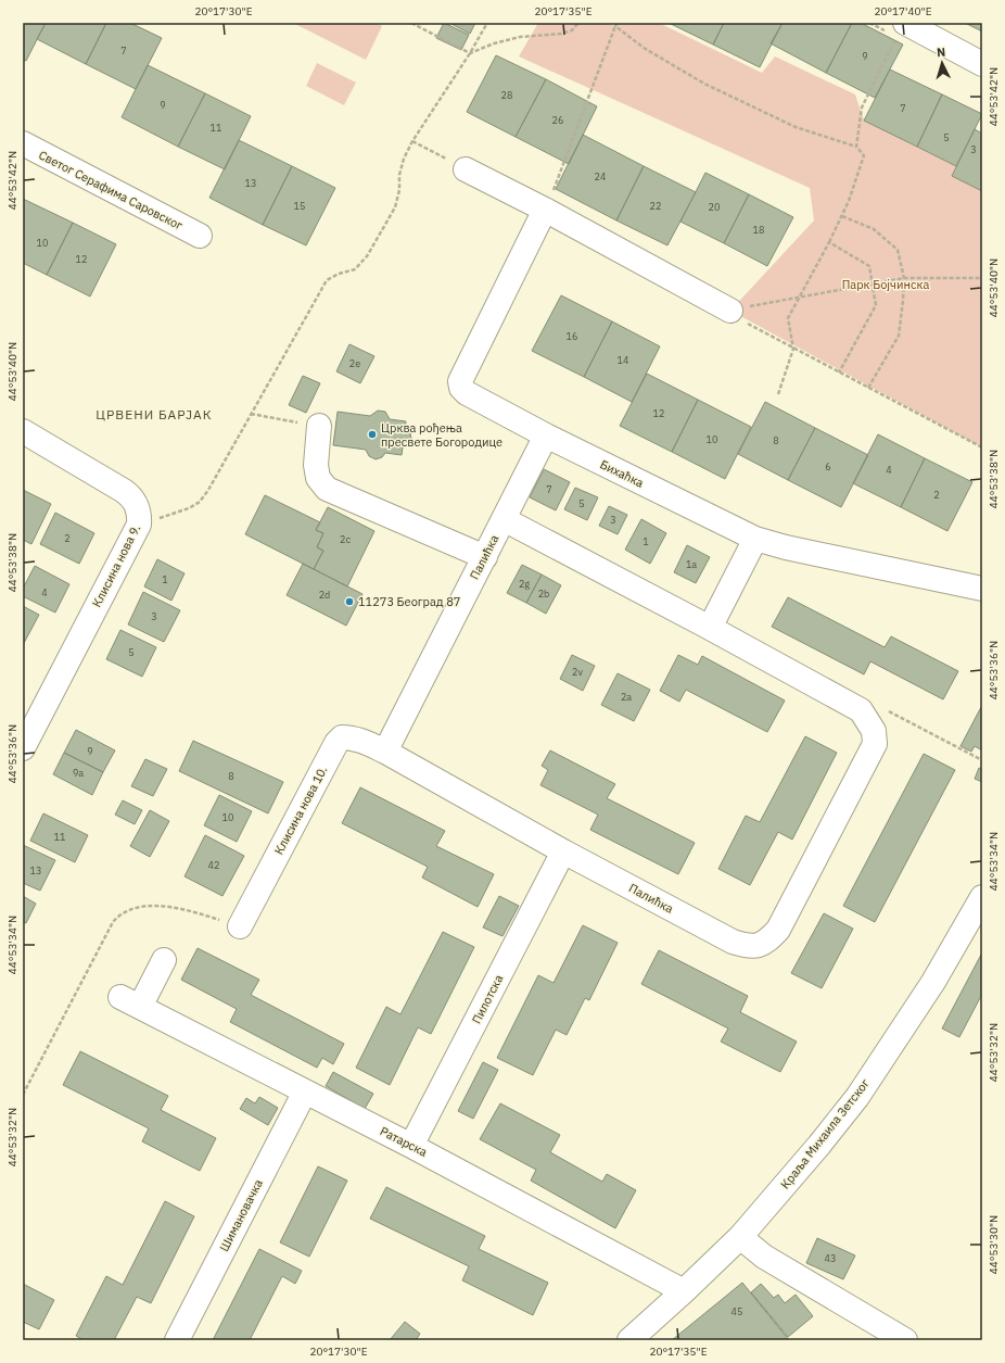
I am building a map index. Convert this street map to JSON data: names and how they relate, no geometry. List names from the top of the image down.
{
  "streets": {
    "street": [
      "Светог Серафима Саровског",
      "Бихаћка",
      "Палићка",
      "Клисина нова 9.",
      "Клисина нова 10.",
      "Пилотска",
      "Краља Михаила Зетског",
      "Ратарска",
      "Шимановачка"
    ]
  },
  "crossings": [
    ["Бихаћка", "Палићка"],
    ["Палићка", "Клисина нова 10."],
    ["Палићка", "Пилотска"],
    ["Пилотска", "Ратарска"],
    ["Краља Михаила Зетског", "Ратарска"],
    ["Ратарска", "Шимановачка"]
  ],
  "districts": ["ЦРВЕНИ БАРЈАК"],
  "parks": ["Парк Бојчинска"],
  "places": ["Црква рођења пресвете Богородице", "11273 Београд 87"],
  "house_numbers": [
    "7",
    "9",
    "28",
    "9",
    "7",
    "26",
    "11",
    "5",
    "3",
    "24",
    "13",
    "15",
    "22",
    "20",
    "18",
    "10",
    "12",
    "16",
    "14",
    "2e",
    "12",
    "10",
    "8",
    "6",
    "4",
    "7",
    "2",
    "5",
    "3",
    "2",
    "2c",
    "1",
    "1a",
    "1",
    "2g",
    "4",
    "2b",
    "2d",
    "3",
    "5",
    "2v",
    "2a",
    "9",
    "9a",
    "8",
    "10",
    "11",
    "42",
    "13",
    "43",
    "45"
  ],
  "north": "top",
  "coordinates": [
    "20°17'30\"E",
    "20°17'35\"E",
    "20°17'40\"E",
    "44°53'42\"N",
    "44°53'40\"N",
    "44°53'38\"N",
    "44°53'36\"N",
    "44°53'34\"N",
    "44°53'32\"N",
    "44°53'30\"N"
  ]
}
